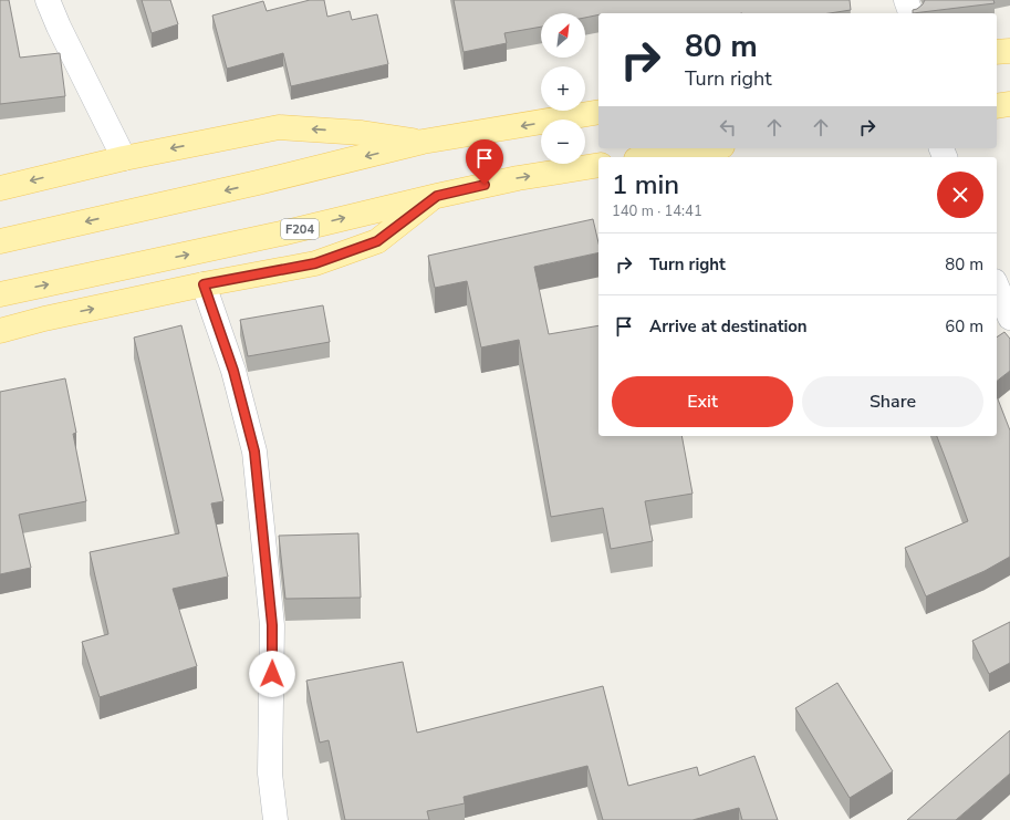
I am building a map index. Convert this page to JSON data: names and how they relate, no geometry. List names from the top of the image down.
{
  "streets": {
    "main road": ["F204"]
  },
  "north": "top right",
  "page": {
    "map_buttons": ["+", "−"],
    "turn": ["80 m", "Turn right"],
    "heading": ["1 min", "140 m · 14:41"],
    "list": [
      {
        "name": "Turn right",
        "value": "80 m"
      },
      {
        "name": "Arrive at destination",
        "value": "60 m"
      }
    ],
    "buttons": ["Exit", "Share"]
  }
}
